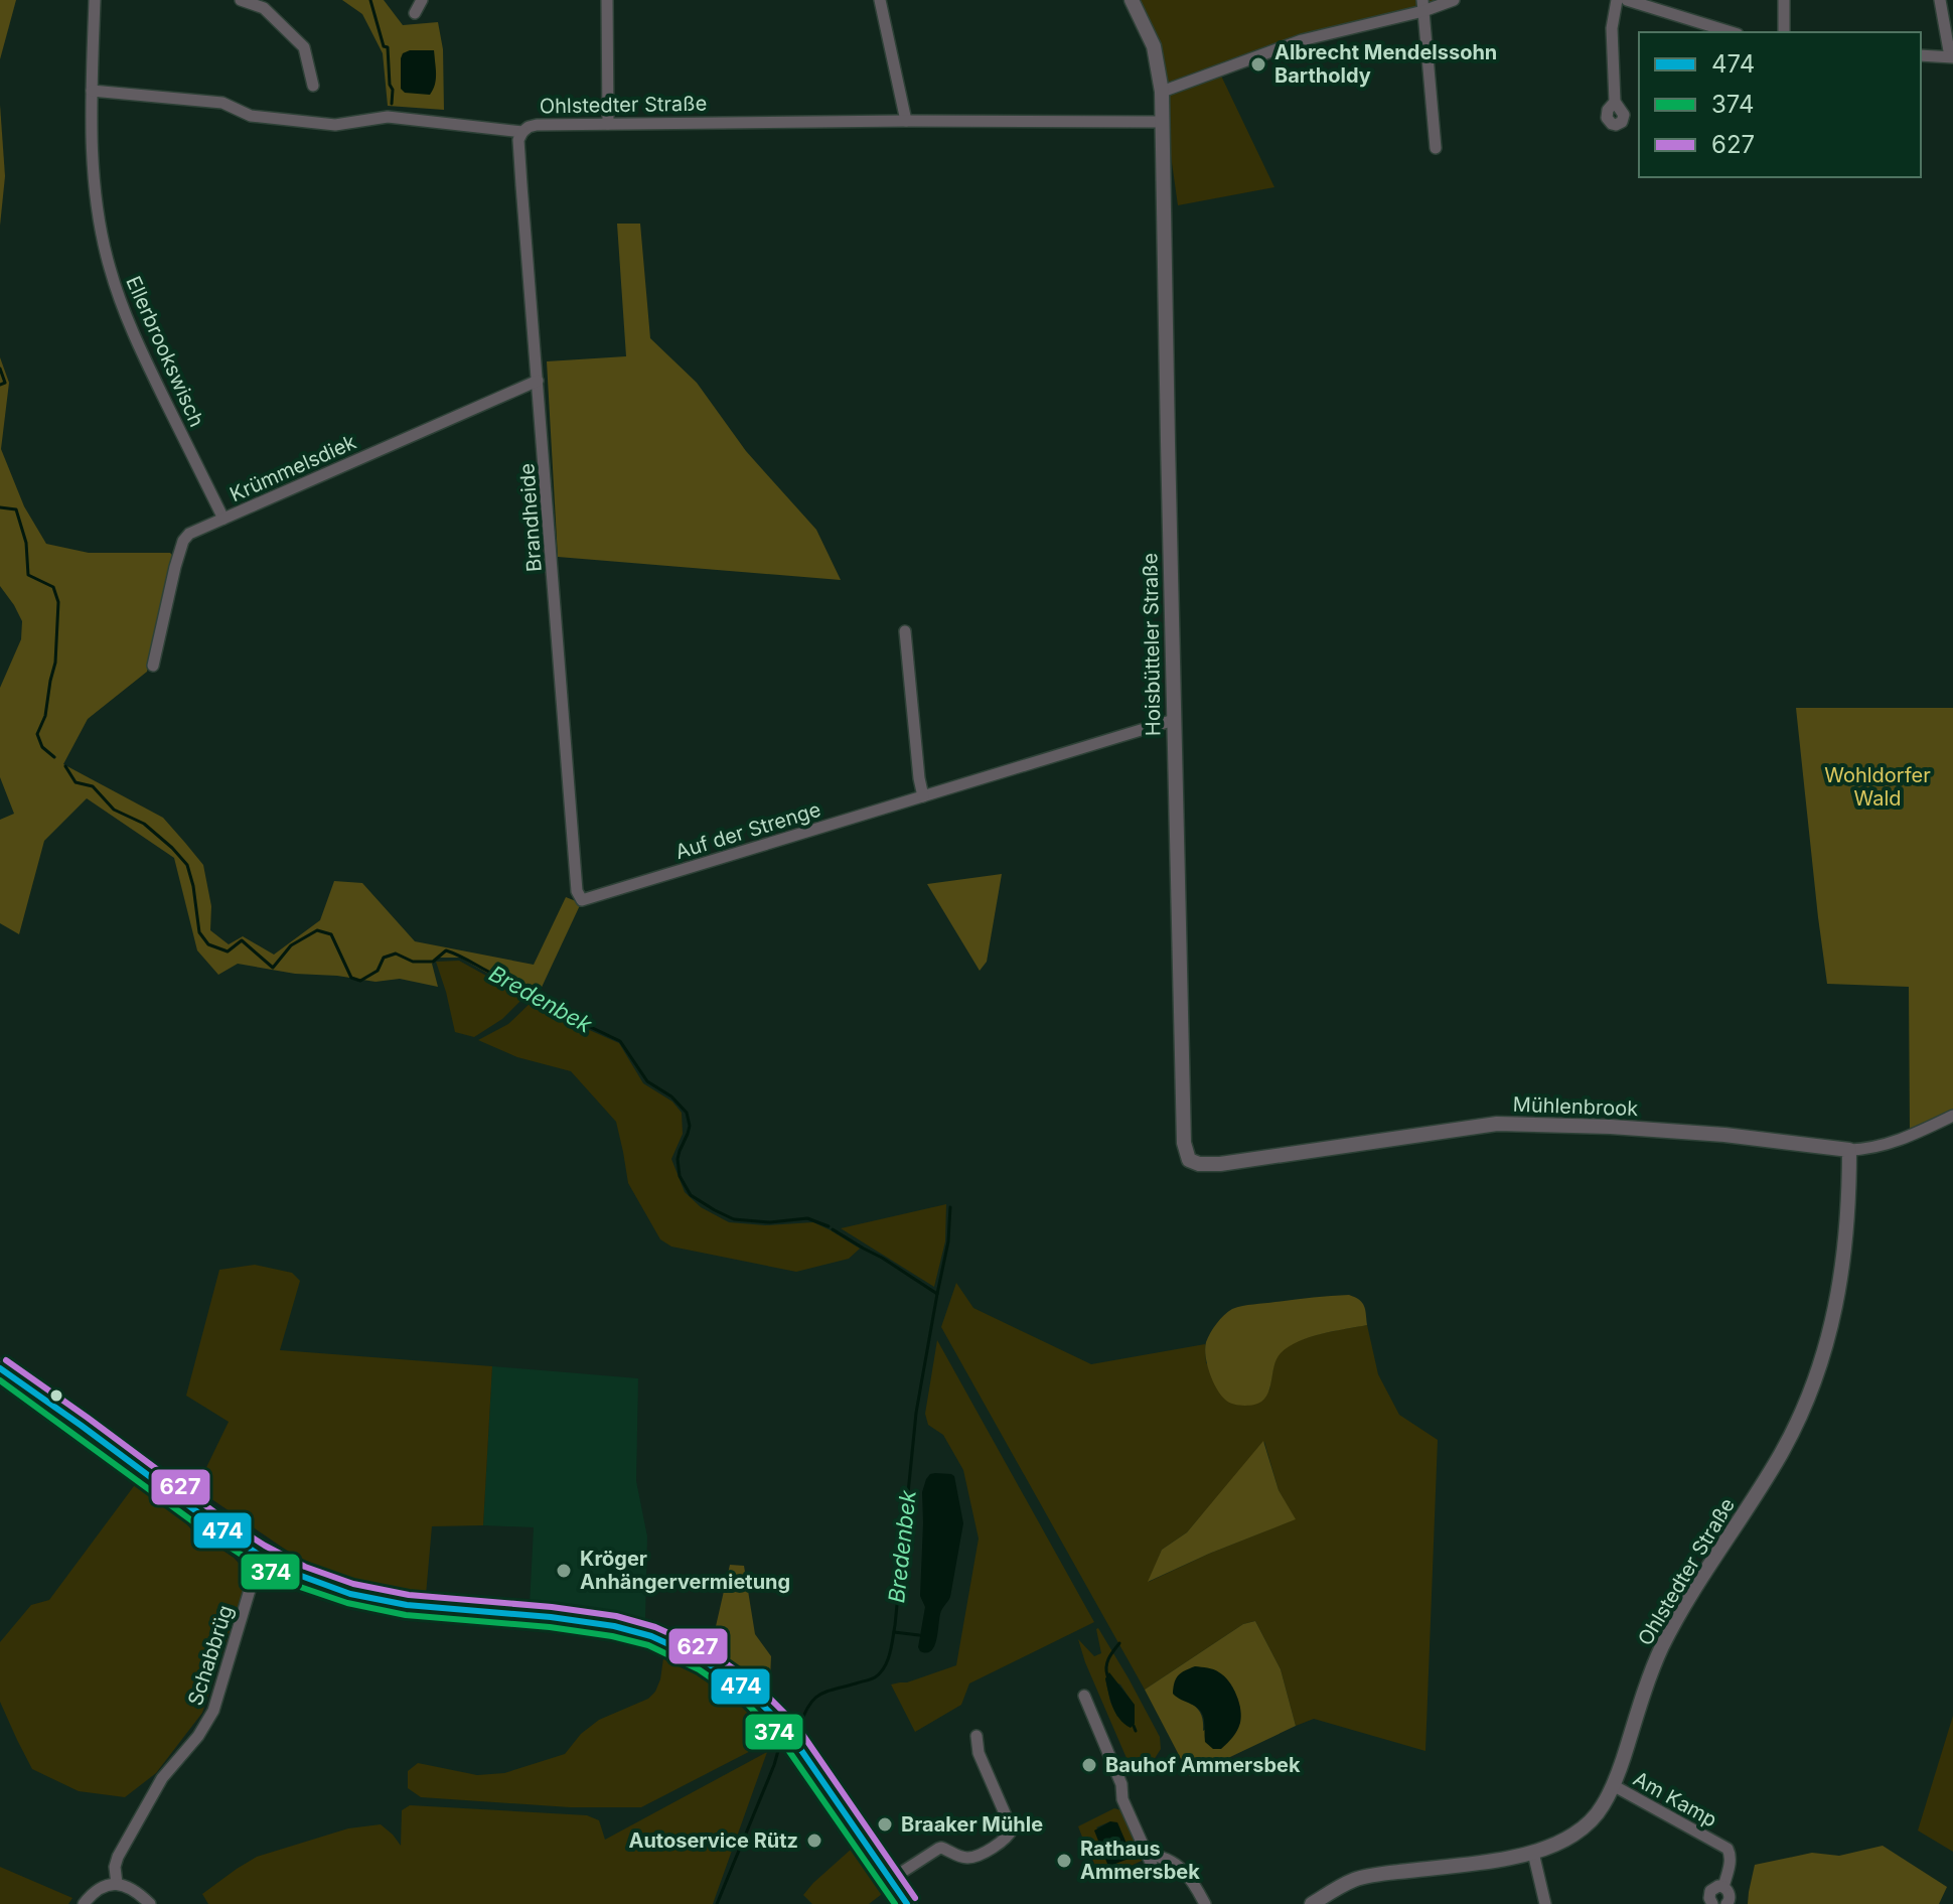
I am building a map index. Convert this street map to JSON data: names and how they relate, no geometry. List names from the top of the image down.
{
  "streets": {
    "street": [
      "Ohlstedter Straße",
      "Ellerbrookswisch",
      "Krümmelsdiek",
      "Brandheide",
      "Hoisbütteler Straße",
      "Auf der Strenge",
      "Mühlenbrook",
      "Schabbrüg",
      "Am Kamp"
    ]
  },
  "crossings": [
    ["Ohlstedter Straße", "Ellerbrookswisch"],
    ["Ohlstedter Straße", "Brandheide"],
    ["Ohlstedter Straße", "Hoisbütteler Straße"],
    ["Ohlstedter Straße", "Mühlenbrook"],
    ["Ohlstedter Straße", "Am Kamp"],
    ["Ellerbrookswisch", "Krümmelsdiek"],
    ["Krümmelsdiek", "Brandheide"],
    ["Brandheide", "Auf der Strenge"],
    ["Hoisbütteler Straße", "Auf der Strenge"],
    ["Hoisbütteler Straße", "Mühlenbrook"]
  ],
  "water": ["Bredenbek"],
  "parks": ["Wohldorfer Wald"],
  "places": [
    "Albrecht Mendelssohn Bartholdy",
    "Kröger Anhängervermietung",
    "Bauhof Ammersbek",
    "Braaker Mühle",
    "Autoservice Rütz",
    "Rathaus Ammersbek"
  ],
  "lines": ["transit line 627", "transit line 474", "transit line 374"],
  "legend": ["474", "374", "627"]
}
